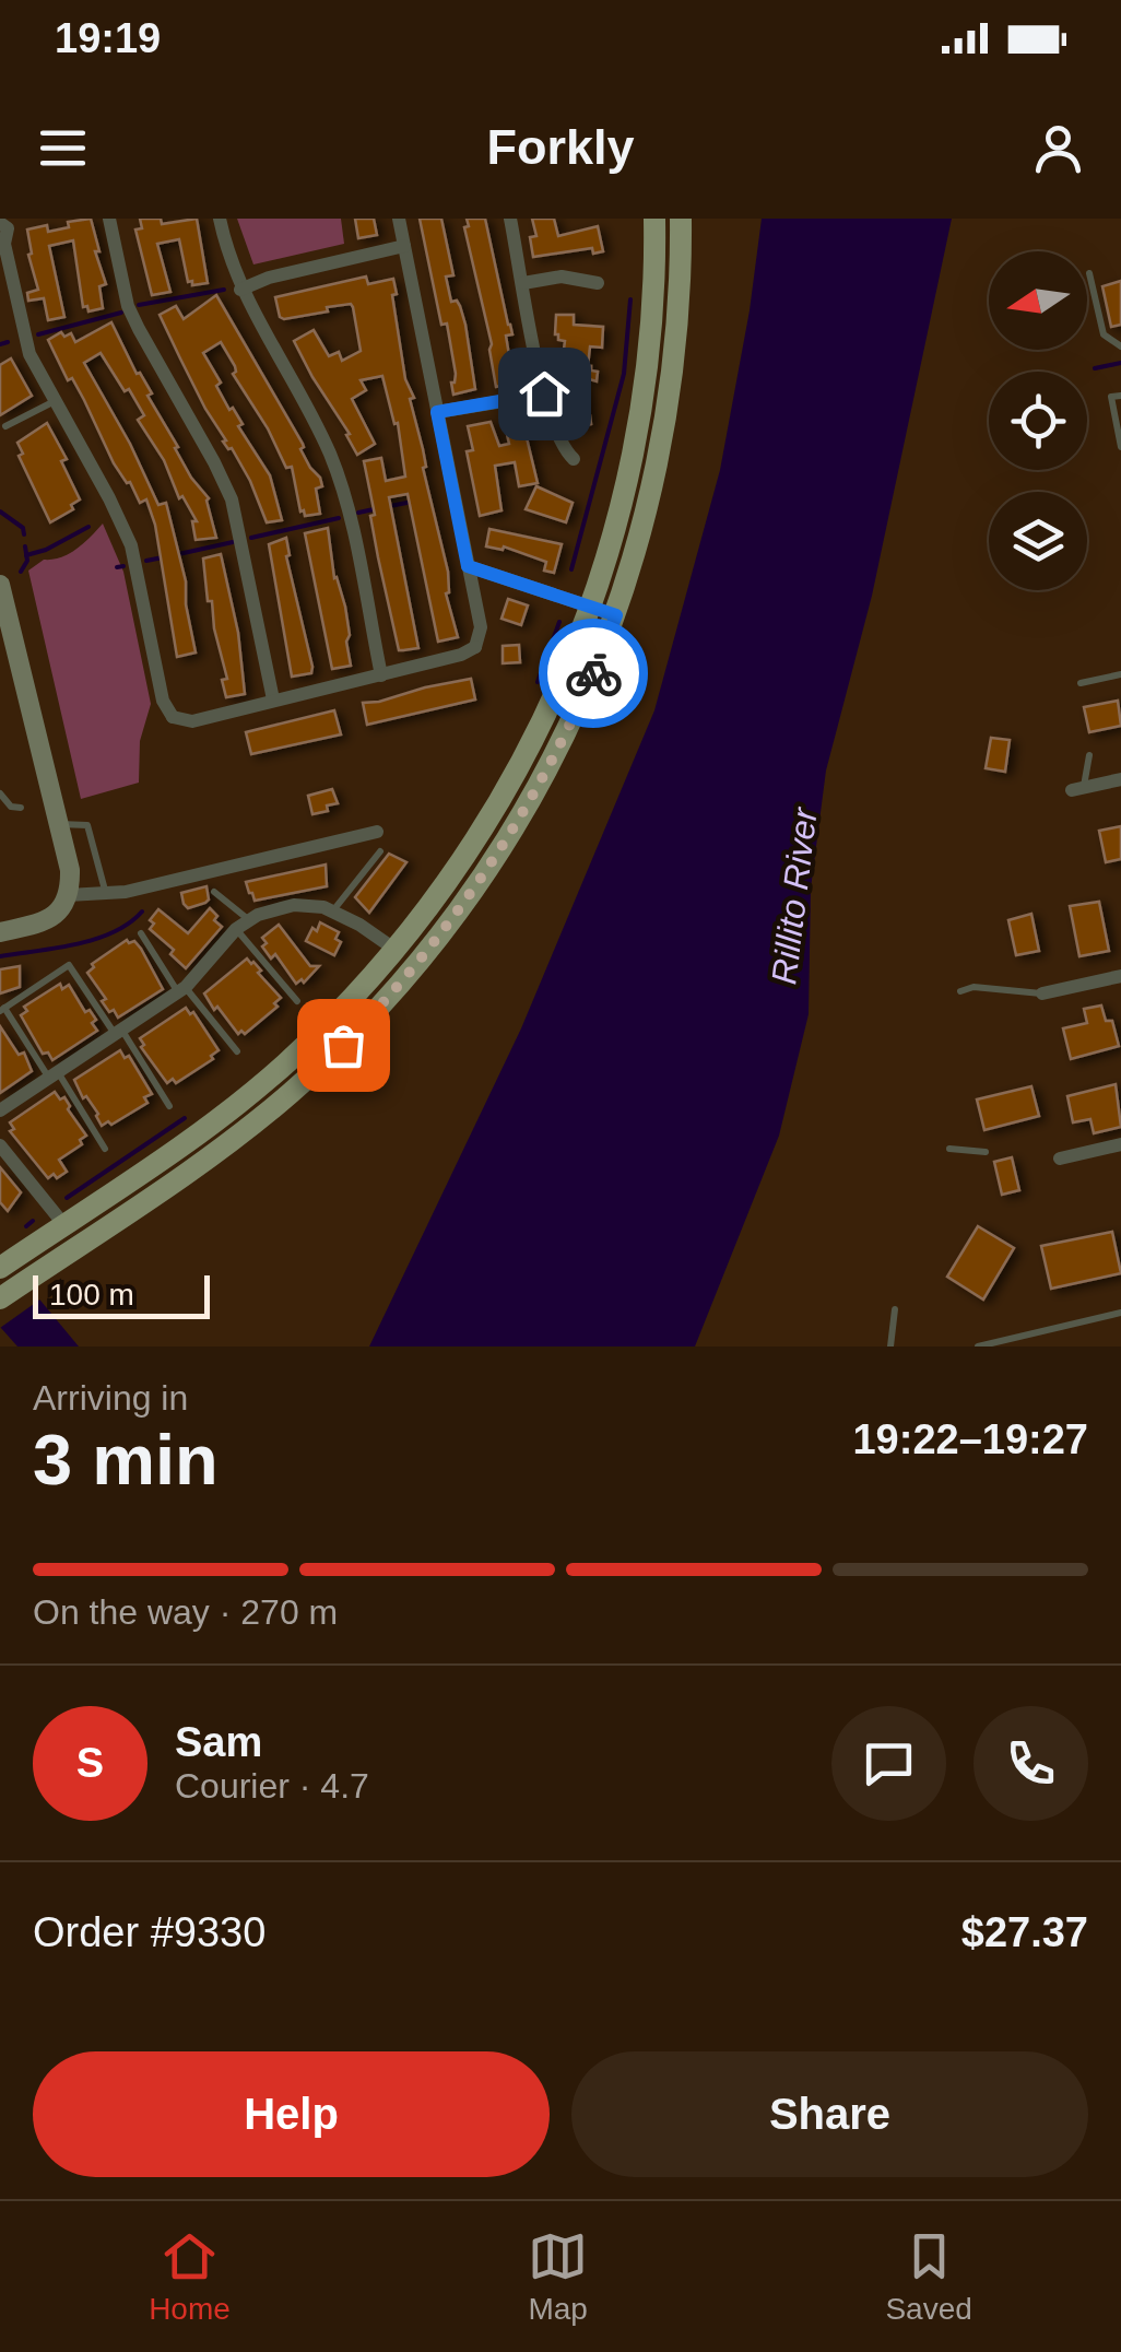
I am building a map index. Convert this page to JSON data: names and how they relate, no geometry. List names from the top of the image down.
{
  "water": ["Rillito River"],
  "scale_bar": "100 m",
  "north": "left",
  "page": {
    "status": "19:19",
    "header": "Forkly",
    "scale": "100 m",
    "heading": ["3 min", "Arriving in", "19:22–19:27"],
    "panel": [
      "Sam",
      "Courier · 4.7",
      "Order #9330",
      "$27.37"
    ],
    "bar": "On the way · 270 m",
    "round": "S",
    "buttons": ["Help", "Share"],
    "tabs": ["Home", "Map", "Saved"]
  }
}
